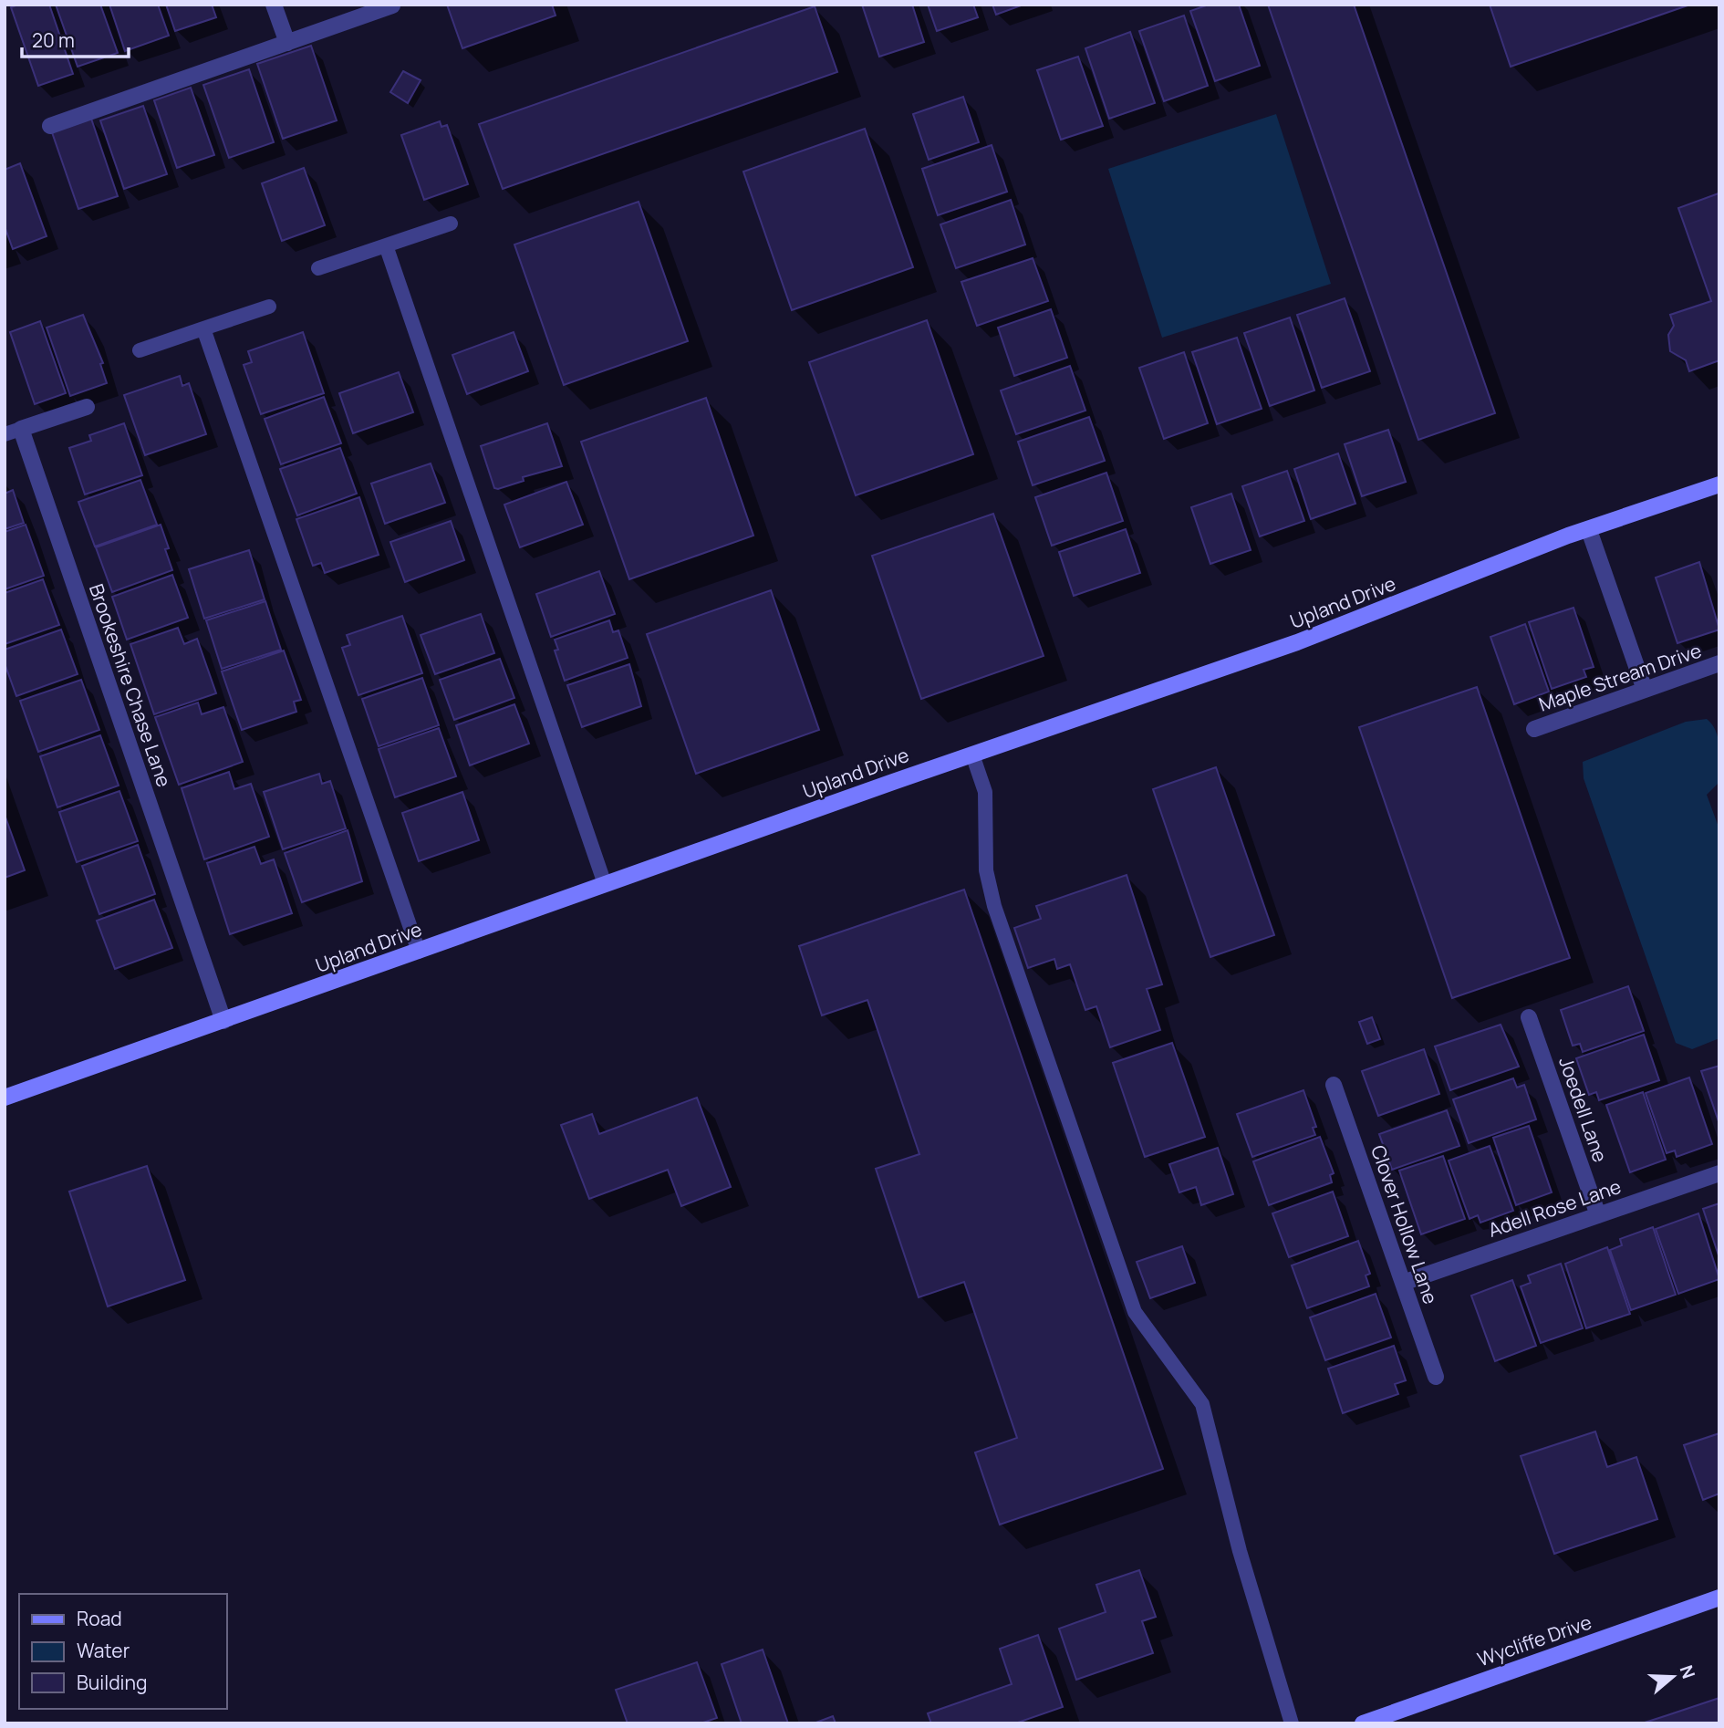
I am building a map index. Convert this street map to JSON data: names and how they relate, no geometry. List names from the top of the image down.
{
  "streets": {
    "street": [
      "Upland Drive",
      "Maple Stream Drive",
      "Brookeshire Chase Lane",
      "Joedell Lane",
      "Adell Rose Lane",
      "Clover Hollow Lane",
      "Wycliffe Drive"
    ]
  },
  "crossings": [
    ["Upland Drive", "Brookeshire Chase Lane"],
    ["Joedell Lane", "Adell Rose Lane"],
    ["Adell Rose Lane", "Clover Hollow Lane"]
  ],
  "legend": ["Road", "Water", "Building"],
  "scale_bar": "20 m",
  "north": "right"
}
